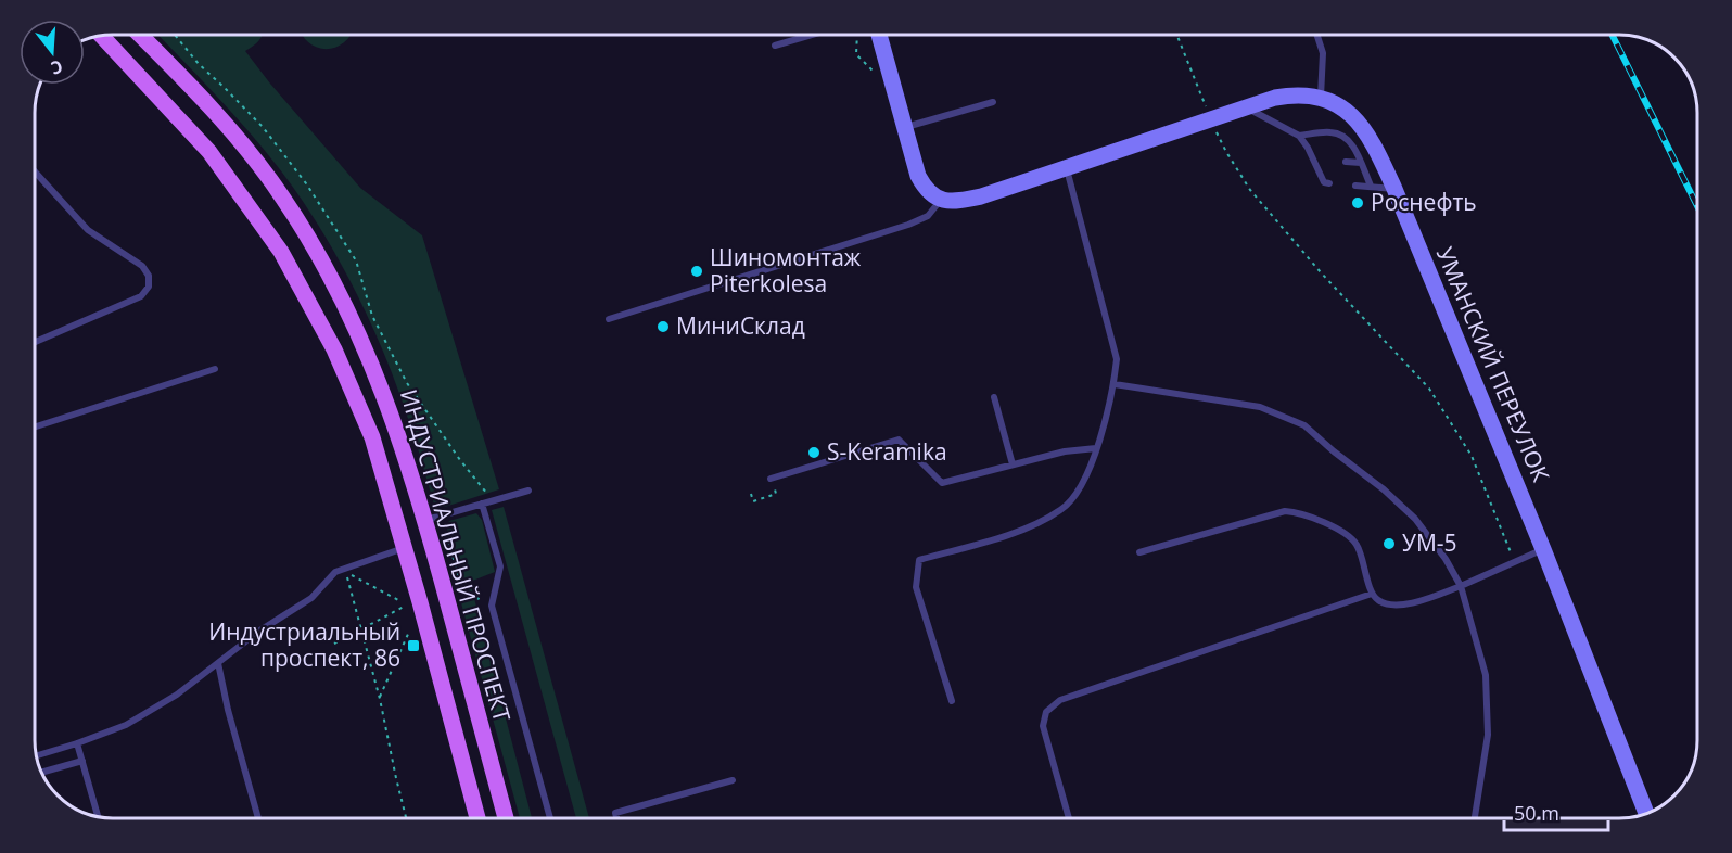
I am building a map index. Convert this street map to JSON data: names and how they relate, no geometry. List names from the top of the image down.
{
  "streets": {
    "main road": ["ИНДУСТРИАЛЬНЫЙ ПРОСПЕКТ"],
    "street": ["УМАНСКИЙ ПЕРЕУЛОК"]
  },
  "places": {
    "other": [
      "Роснефть",
      "Шиномонтаж Piterkolesa",
      "МиниСклад",
      "S-Keramika",
      "УМ-5"
    ],
    "transit": ["Индустриальный проспект, 86"]
  },
  "scale_bar": "50 m",
  "north": "bottom"
}
